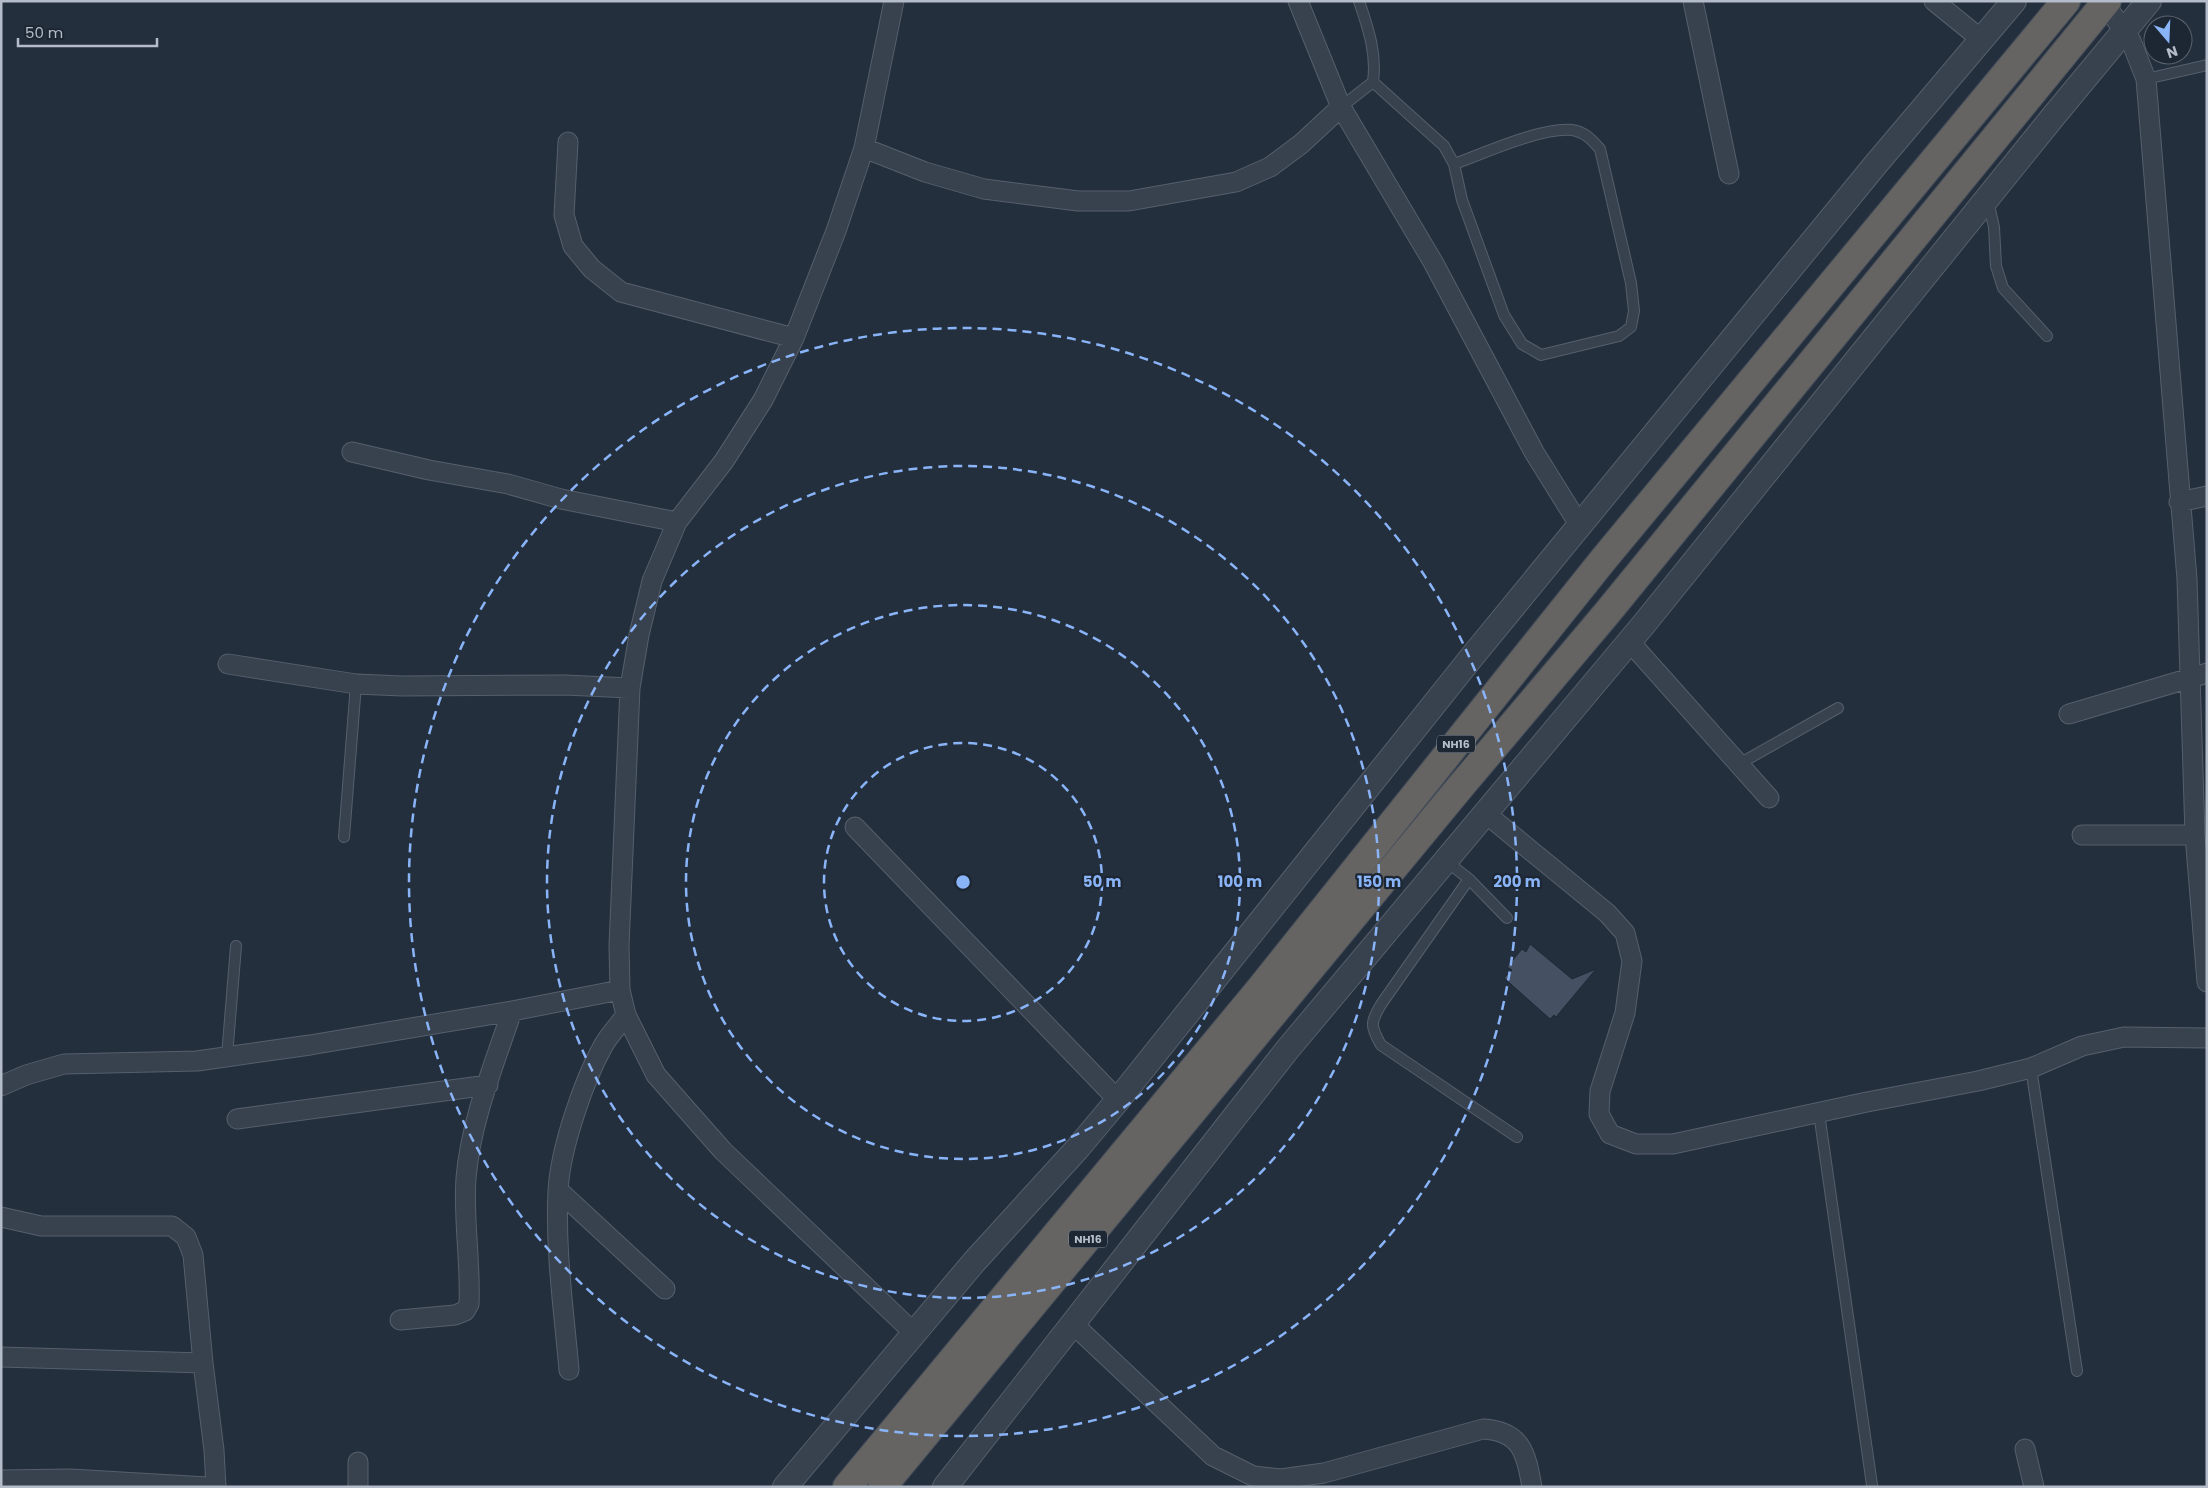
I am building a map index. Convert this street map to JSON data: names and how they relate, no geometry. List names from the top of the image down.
{
  "streets": {
    "highway": ["NH16"]
  },
  "scale_bar": "50 m",
  "north": "bottom",
  "rings": [
    "50 m",
    "100 m",
    "150 m",
    "200 m"
  ]
}
